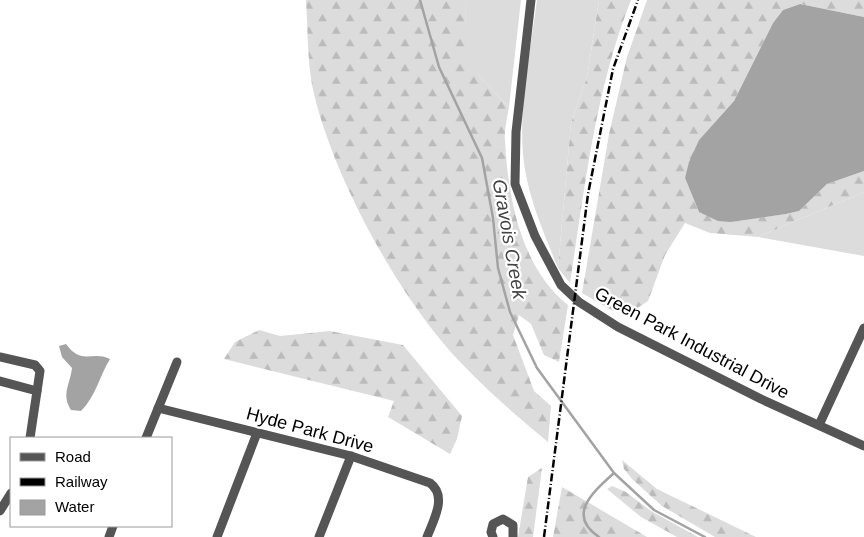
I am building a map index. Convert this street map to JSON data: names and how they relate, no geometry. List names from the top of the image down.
{
  "streets": {
    "street": ["Green Park Industrial Drive", "Hyde Park Drive"]
  },
  "water": ["Gravois Creek"],
  "legend": ["Road", "Railway", "Water"]
}
